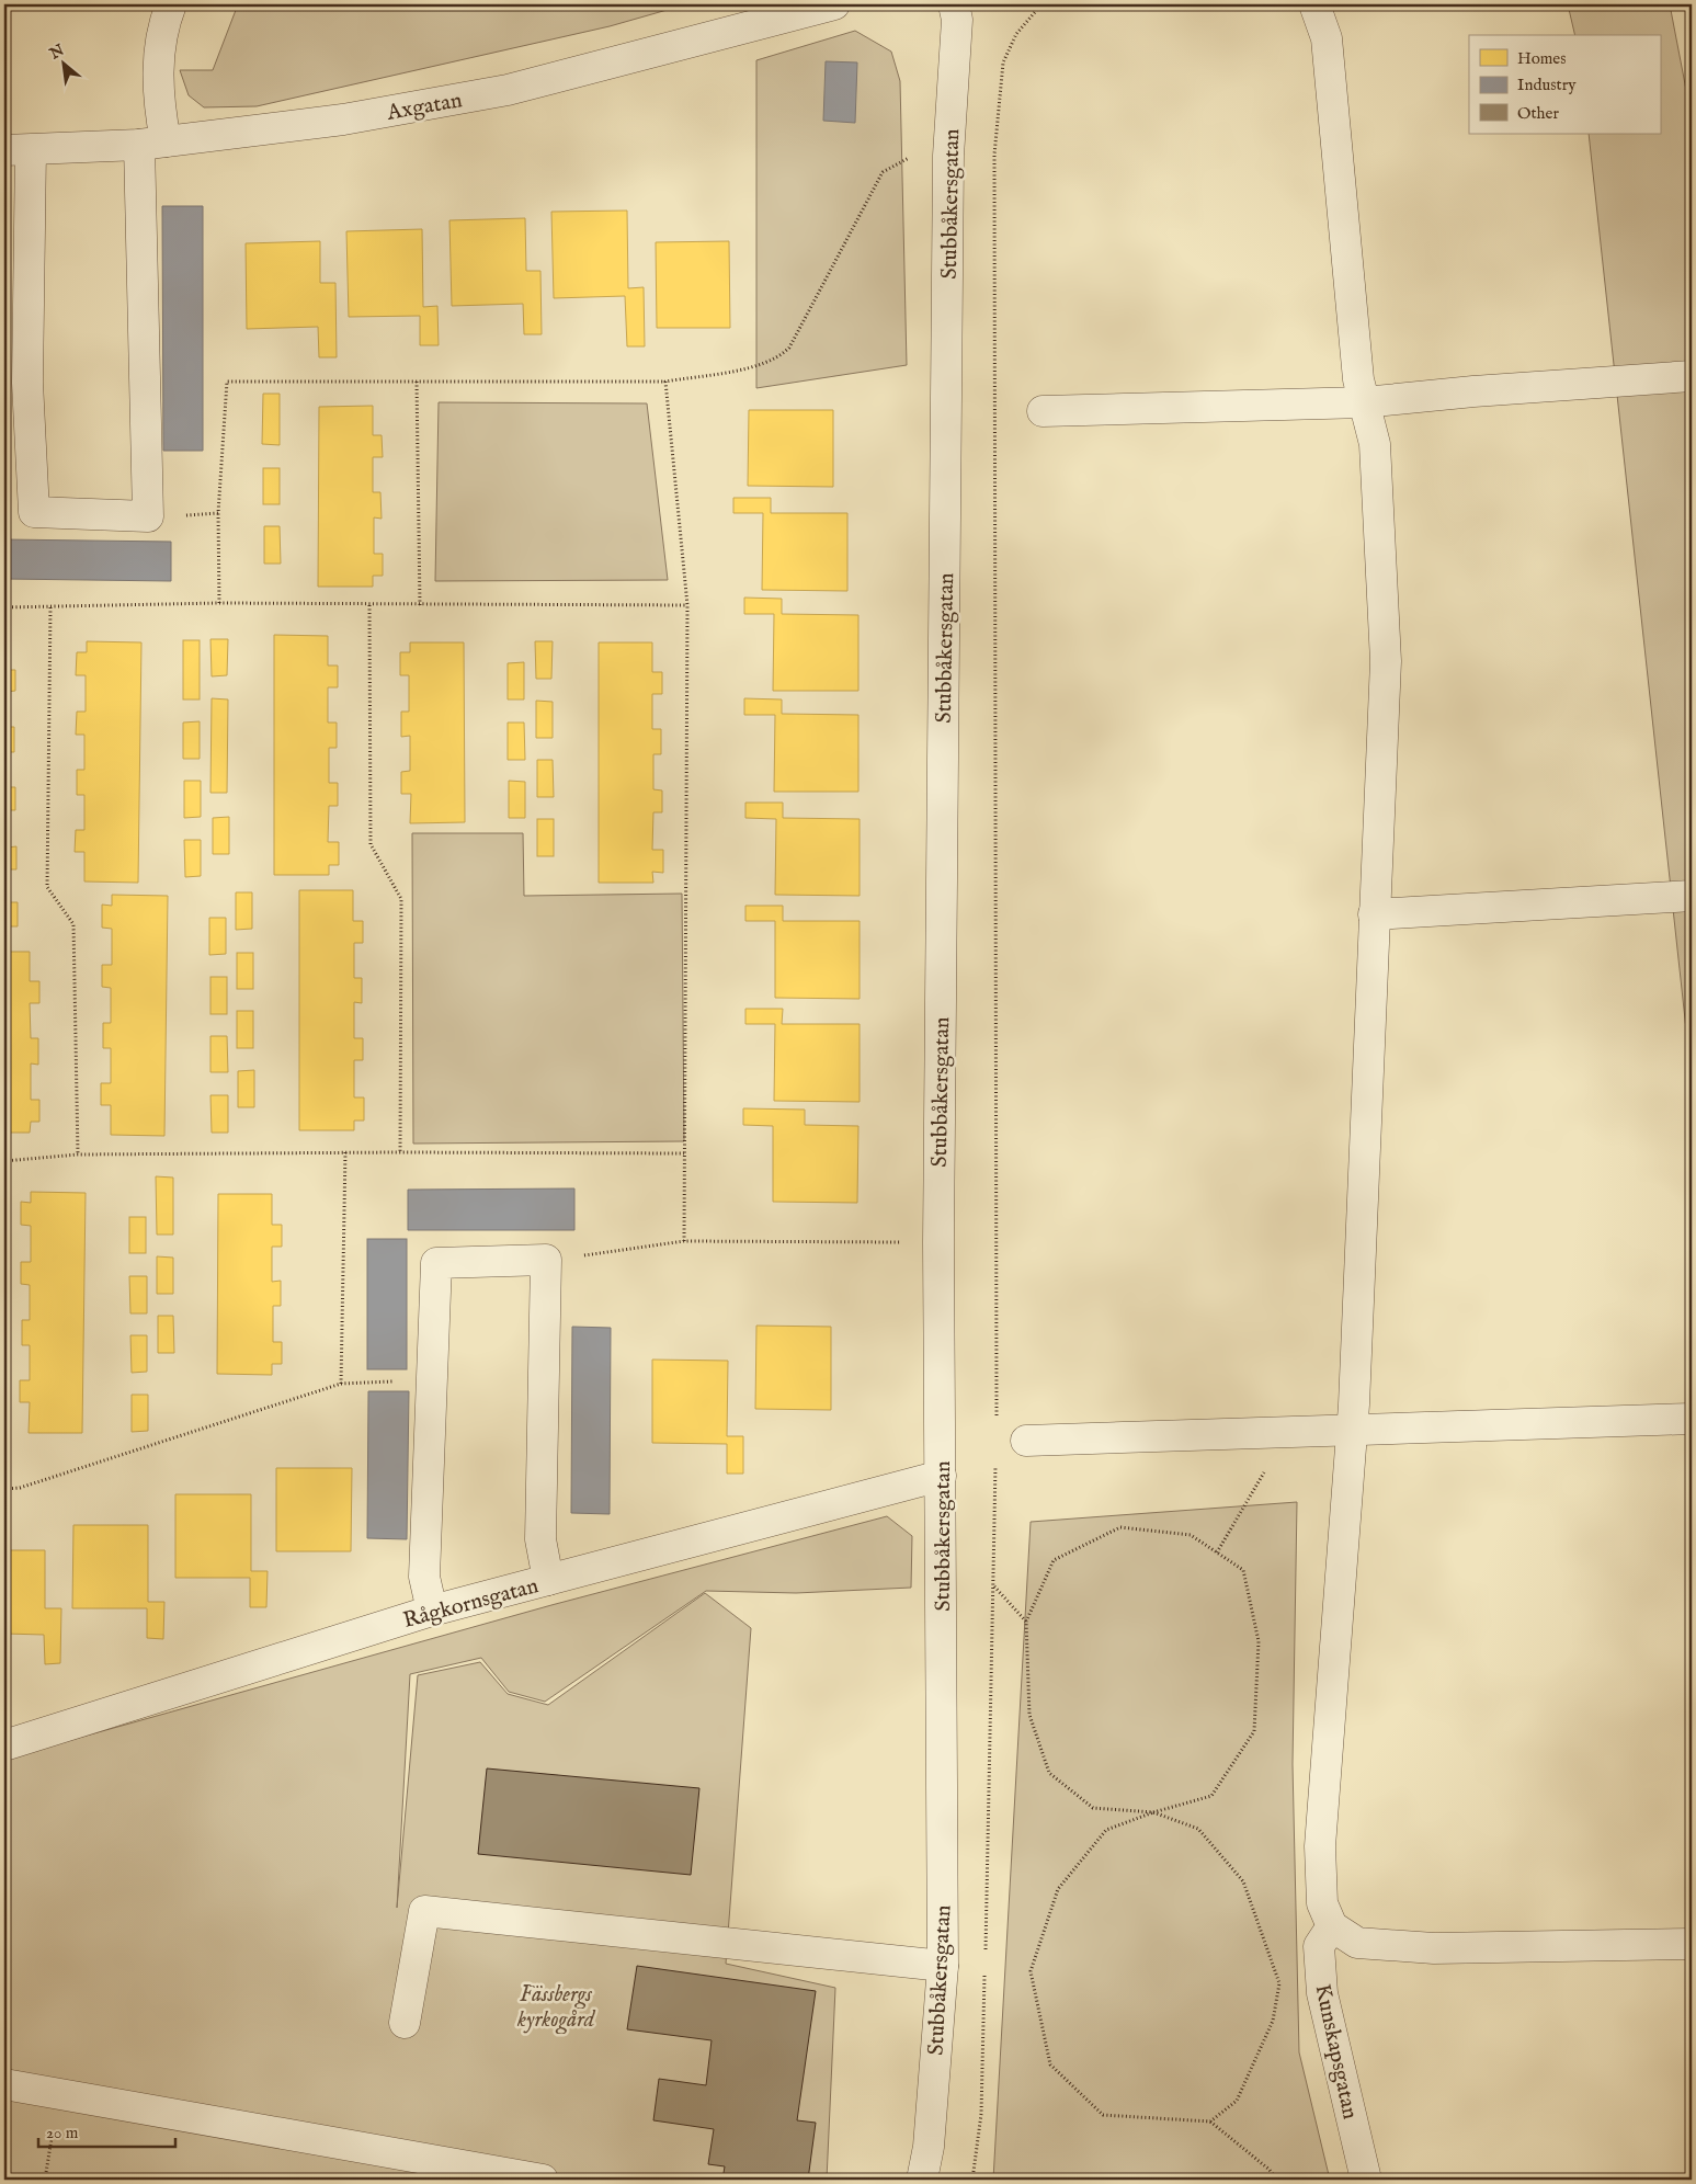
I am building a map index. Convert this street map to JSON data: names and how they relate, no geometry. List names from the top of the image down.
{
  "streets": {
    "street": [
      "Axgatan",
      "Stubbåkersgatan",
      "Rågkornsgatan",
      "Kunskapsgatan"
    ]
  },
  "crossings": [
    ["Stubbåkersgatan", "Rågkornsgatan"]
  ],
  "parks": ["Fässbergs kyrkogård"],
  "legend": ["Homes", "Industry", "Other"],
  "scale_bar": "20 m",
  "north": "top left"
}
